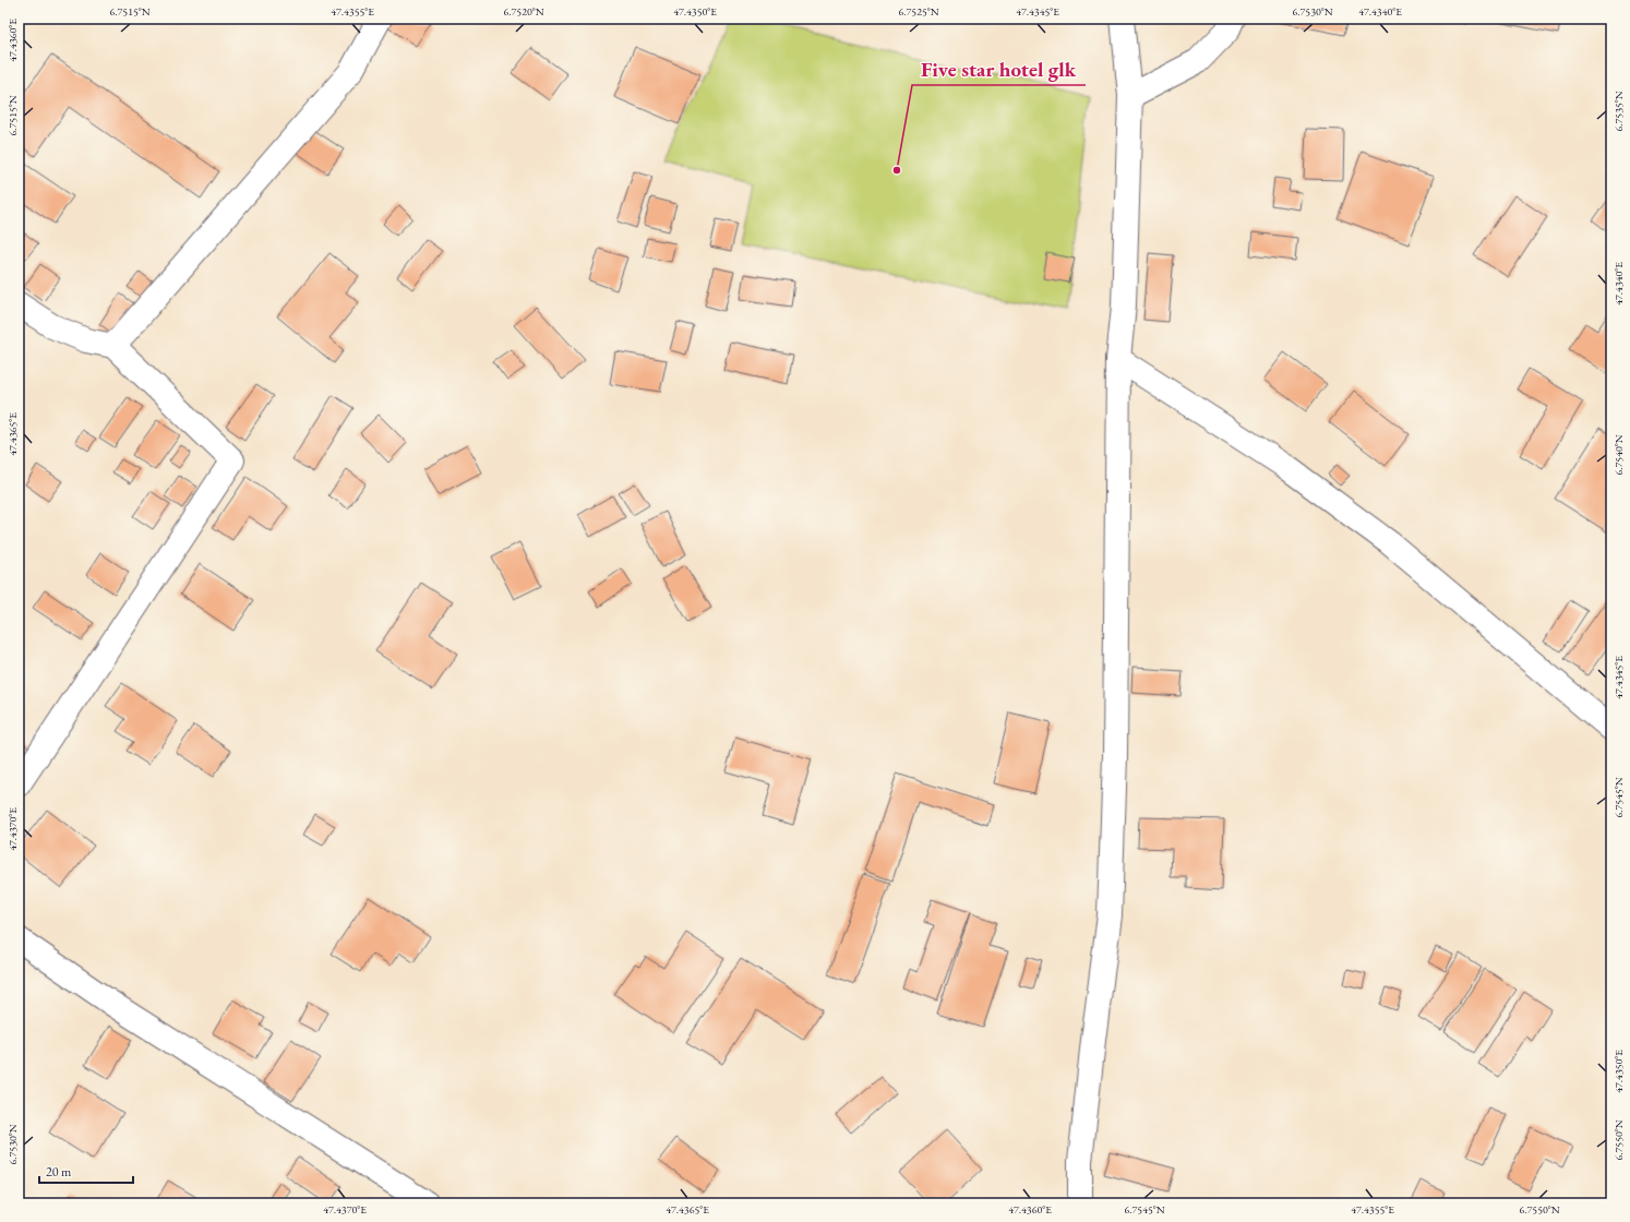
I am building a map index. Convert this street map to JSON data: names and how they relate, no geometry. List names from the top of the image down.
{
  "places": ["Five star hotel glk"],
  "scale_bar": "20 m",
  "coordinates": [
    "6.7515°N",
    "47.4355°E",
    "6.7520°N",
    "47.4350°E",
    "6.7525°N",
    "47.4345°E",
    "6.7530°N",
    "47.4340°E",
    "47.4360°E",
    "6.7535°N",
    "47.4365°E",
    "6.7540°N",
    "6.7545°N",
    "47.4370°E",
    "6.7550°N"
  ]
}
